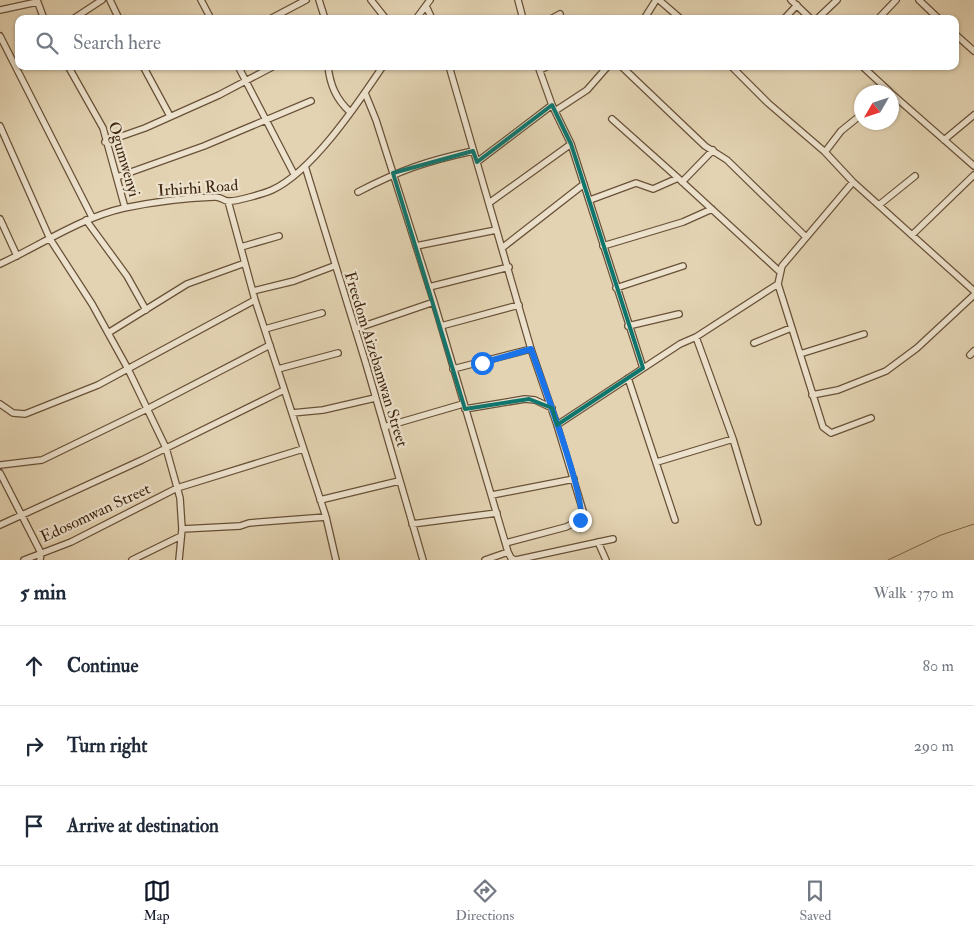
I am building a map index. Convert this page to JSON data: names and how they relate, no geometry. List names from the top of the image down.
{
  "streets": {
    "street": [
      "Ogumwenyi",
      "Irhirhi Road",
      "Freedom Aizebamwan Street",
      "Edosomwan Street"
    ]
  },
  "crossings": [
    ["Ogumwenyi", "Irhirhi Road"],
    ["Irhirhi Road", "Freedom Aizebamwan Street"]
  ],
  "north": "bottom left",
  "page": {
    "search": "Search here",
    "heading": ["5 min", "Walk · 370 m"],
    "list": [
      ["Continue", "80 m"],
      ["Turn right", "290 m"],
      "Arrive at destination"
    ],
    "nav": ["Map", "Directions", "Saved"]
  }
}
